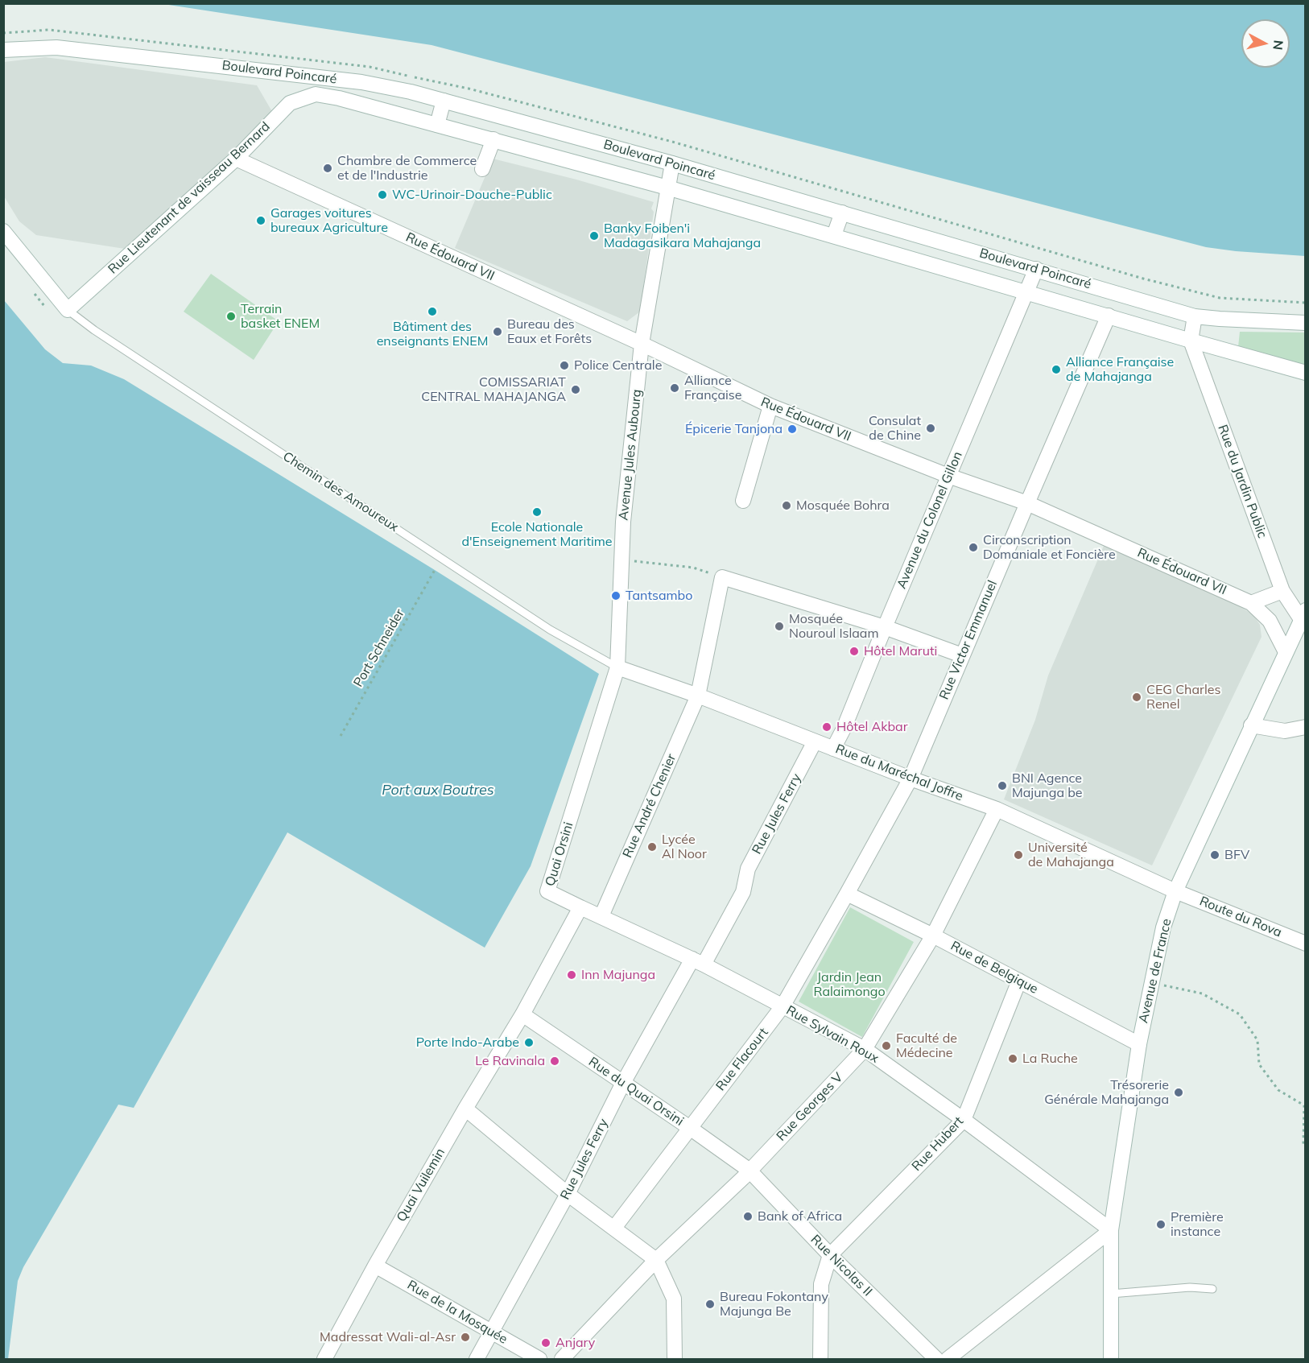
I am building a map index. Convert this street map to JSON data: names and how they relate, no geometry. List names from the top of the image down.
{
  "streets": {
    "street": [
      "Boulevard Poincaré",
      "Rue Lieutenant de vaisseau Bernard",
      "Rue Édouard VII",
      "Avenue Jules Aubourg",
      "Rue du Jardin Public",
      "Avenue du Colonel Gillon",
      "Rue Victor Emmanuel",
      "Rue du Maréchal Joffre",
      "Rue André Chenier",
      "Rue Jules Ferry",
      "Quai Orsini",
      "Route du Rova",
      "Rue de Belgique",
      "Avenue de France",
      "Rue Sylvain Roux",
      "Rue Flacourt",
      "Rue du Quai Orsini",
      "Rue Georges V",
      "Rue Hubert",
      "Quai Vuilemin",
      "Rue Nicolas II",
      "Rue de la Mosquée"
    ],
    "lane": ["Chemin des Amoureux"],
    "path": ["Port Schneider"]
  },
  "crossings": [
    ["Boulevard Poincaré", "Rue Lieutenant de vaisseau Bernard"],
    ["Boulevard Poincaré", "Avenue Jules Aubourg"],
    ["Boulevard Poincaré", "Rue du Jardin Public"],
    ["Boulevard Poincaré", "Avenue du Colonel Gillon"],
    ["Boulevard Poincaré", "Rue Victor Emmanuel"],
    ["Rue Lieutenant de vaisseau Bernard", "Rue Édouard VII"],
    ["Rue Lieutenant de vaisseau Bernard", "Chemin des Amoureux"],
    ["Rue Édouard VII", "Avenue Jules Aubourg"],
    ["Rue Édouard VII", "Avenue du Colonel Gillon"],
    ["Rue Édouard VII", "Rue Victor Emmanuel"],
    ["Rue Édouard VII", "Avenue de France"],
    ["Avenue Jules Aubourg", "Chemin des Amoureux"],
    ["Avenue Jules Aubourg", "Rue du Maréchal Joffre"],
    ["Avenue Jules Aubourg", "Quai Orsini"],
    ["Rue du Jardin Public", "Avenue de France"],
    ["Chemin des Amoureux", "Rue du Maréchal Joffre"],
    ["Chemin des Amoureux", "Quai Orsini"],
    ["Avenue du Colonel Gillon", "Rue du Maréchal Joffre"],
    ["Rue Victor Emmanuel", "Rue du Maréchal Joffre"],
    ["Rue Victor Emmanuel", "Rue Flacourt"],
    ["Rue du Maréchal Joffre", "Rue André Chenier"],
    ["Rue du Maréchal Joffre", "Rue Jules Ferry"],
    ["Rue du Maréchal Joffre", "Quai Orsini"],
    ["Rue du Maréchal Joffre", "Route du Rova"],
    ["Rue du Maréchal Joffre", "Avenue de France"],
    ["Rue du Maréchal Joffre", "Rue Flacourt"],
    ["Rue du Maréchal Joffre", "Rue Georges V"],
    ["Rue André Chenier", "Rue Sylvain Roux"],
    ["Rue Jules Ferry", "Rue Sylvain Roux"],
    ["Rue Jules Ferry", "Rue du Quai Orsini"],
    ["Rue Jules Ferry", "Rue de la Mosquée"],
    ["Quai Orsini", "Rue Sylvain Roux"],
    ["Route du Rova", "Avenue de France"],
    ["Rue de Belgique", "Avenue de France"],
    ["Rue de Belgique", "Rue Flacourt"],
    ["Rue de Belgique", "Rue Georges V"],
    ["Rue de Belgique", "Rue Hubert"],
    ["Avenue de France", "Rue Sylvain Roux"],
    ["Rue Sylvain Roux", "Rue Flacourt"],
    ["Rue Sylvain Roux", "Rue Georges V"],
    ["Rue Sylvain Roux", "Rue Hubert"],
    ["Rue Flacourt", "Rue du Quai Orsini"],
    ["Rue du Quai Orsini", "Rue Georges V"],
    ["Rue du Quai Orsini", "Quai Vuilemin"],
    ["Rue du Quai Orsini", "Rue Nicolas II"],
    ["Rue Georges V", "Rue Nicolas II"],
    ["Rue Hubert", "Rue Nicolas II"],
    ["Quai Vuilemin", "Rue de la Mosquée"]
  ],
  "water": ["Port aux Boutres"],
  "parks": ["Jardin Jean Ralaimongo"],
  "places": [
    "Chambre de Commerce et de l'Industrie",
    "WC-Urinoir-Douche-Public",
    "Garages voitures bureaux Agriculture",
    "Banky Foiben'i Madagasikara Mahajanga",
    "Bâtiment des enseignants ENEM",
    "Terrain basket ENEM",
    "Bureau des Eaux et Forêts",
    "Police Centrale",
    "Alliance Française de Mahajanga",
    "Alliance Française",
    "COMISSARIAT CENTRAL MAHAJANGA",
    "Consulat de Chine",
    "Épicerie Tanjona",
    "Mosquée Bohra",
    "Ecole Nationale d'Enseignement Maritime",
    "Circonscription Domaniale et Foncière",
    "Tantsambo",
    "Mosquée Nouroul Islaam",
    "Hôtel Maruti",
    "CEG Charles Renel",
    "Hôtel Akbar",
    "BNI Agence Majunga be",
    "Lycée Al Noor",
    "Université de Mahajanga",
    "BFV",
    "Inn Majunga",
    "Porte Indo-Arabe",
    "Faculté de Médecine",
    "La Ruche",
    "Le Ravinala",
    "Trésorerie Générale Mahajanga",
    "Bank of Africa",
    "Première instance",
    "Bureau Fokontany Majunga Be",
    "Madressat Wali-al-Asr",
    "Anjary"
  ],
  "north": "right"
}
